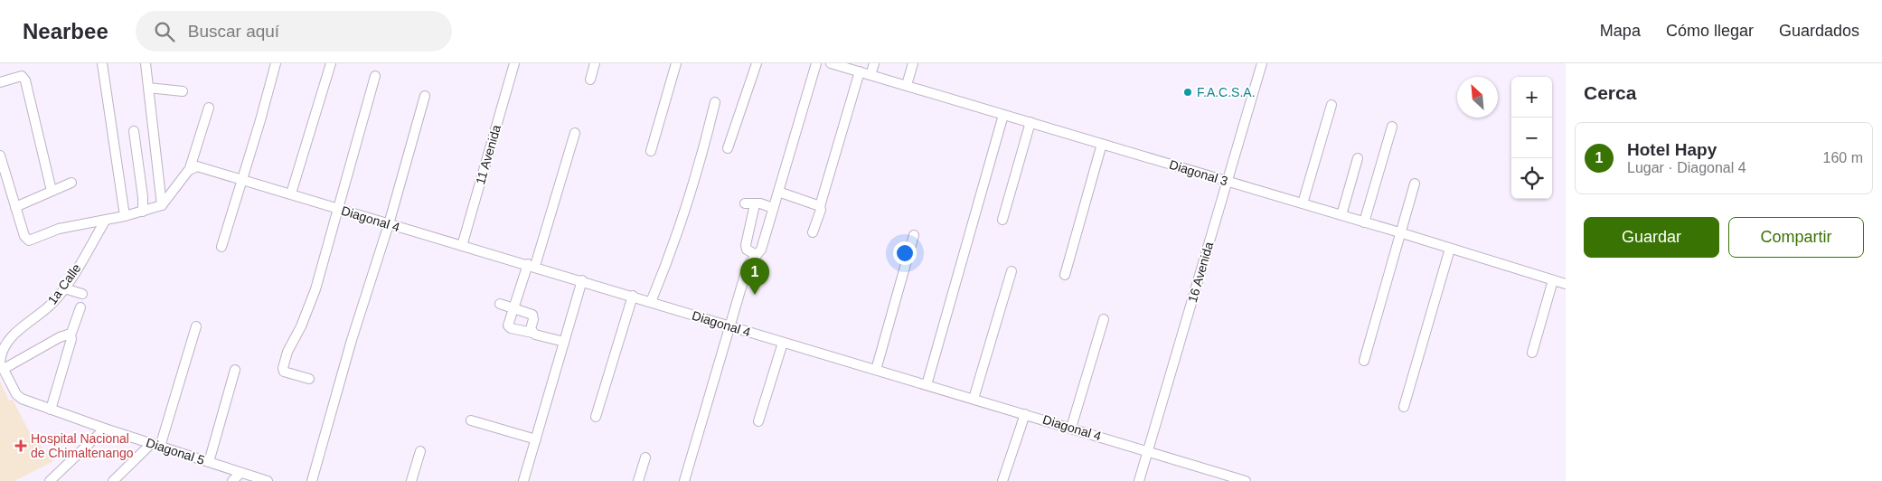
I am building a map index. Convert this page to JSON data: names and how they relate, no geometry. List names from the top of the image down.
{
  "streets": {
    "street": [
      "11 Avenida",
      "Diagonal 3",
      "Diagonal 4",
      "16 Avenida",
      "1a Calle",
      "Diagonal 5"
    ]
  },
  "crossings": [
    ["11 Avenida", "Diagonal 4"],
    ["Diagonal 3", "16 Avenida"],
    ["Diagonal 4", "16 Avenida"],
    ["1a Calle", "Diagonal 5"]
  ],
  "places": {
    "other": ["F.A.C.S.A."],
    "health": ["Hospital Nacional de Chimaltenango"]
  },
  "north": "top left",
  "page": {
    "header": "Nearbee",
    "search": "Buscar aquí",
    "nav": ["Mapa", "Cómo llegar", "Guardados"],
    "heading": "Cerca",
    "map_buttons": ["+", "−"],
    "list": [
      {
        "mark": "1",
        "name": "Hotel Hapy",
        "note": "Lugar · Diagonal 4",
        "value": "160 m"
      }
    ],
    "buttons": ["Guardar", "Compartir"],
    "pins": "1"
  }
}
